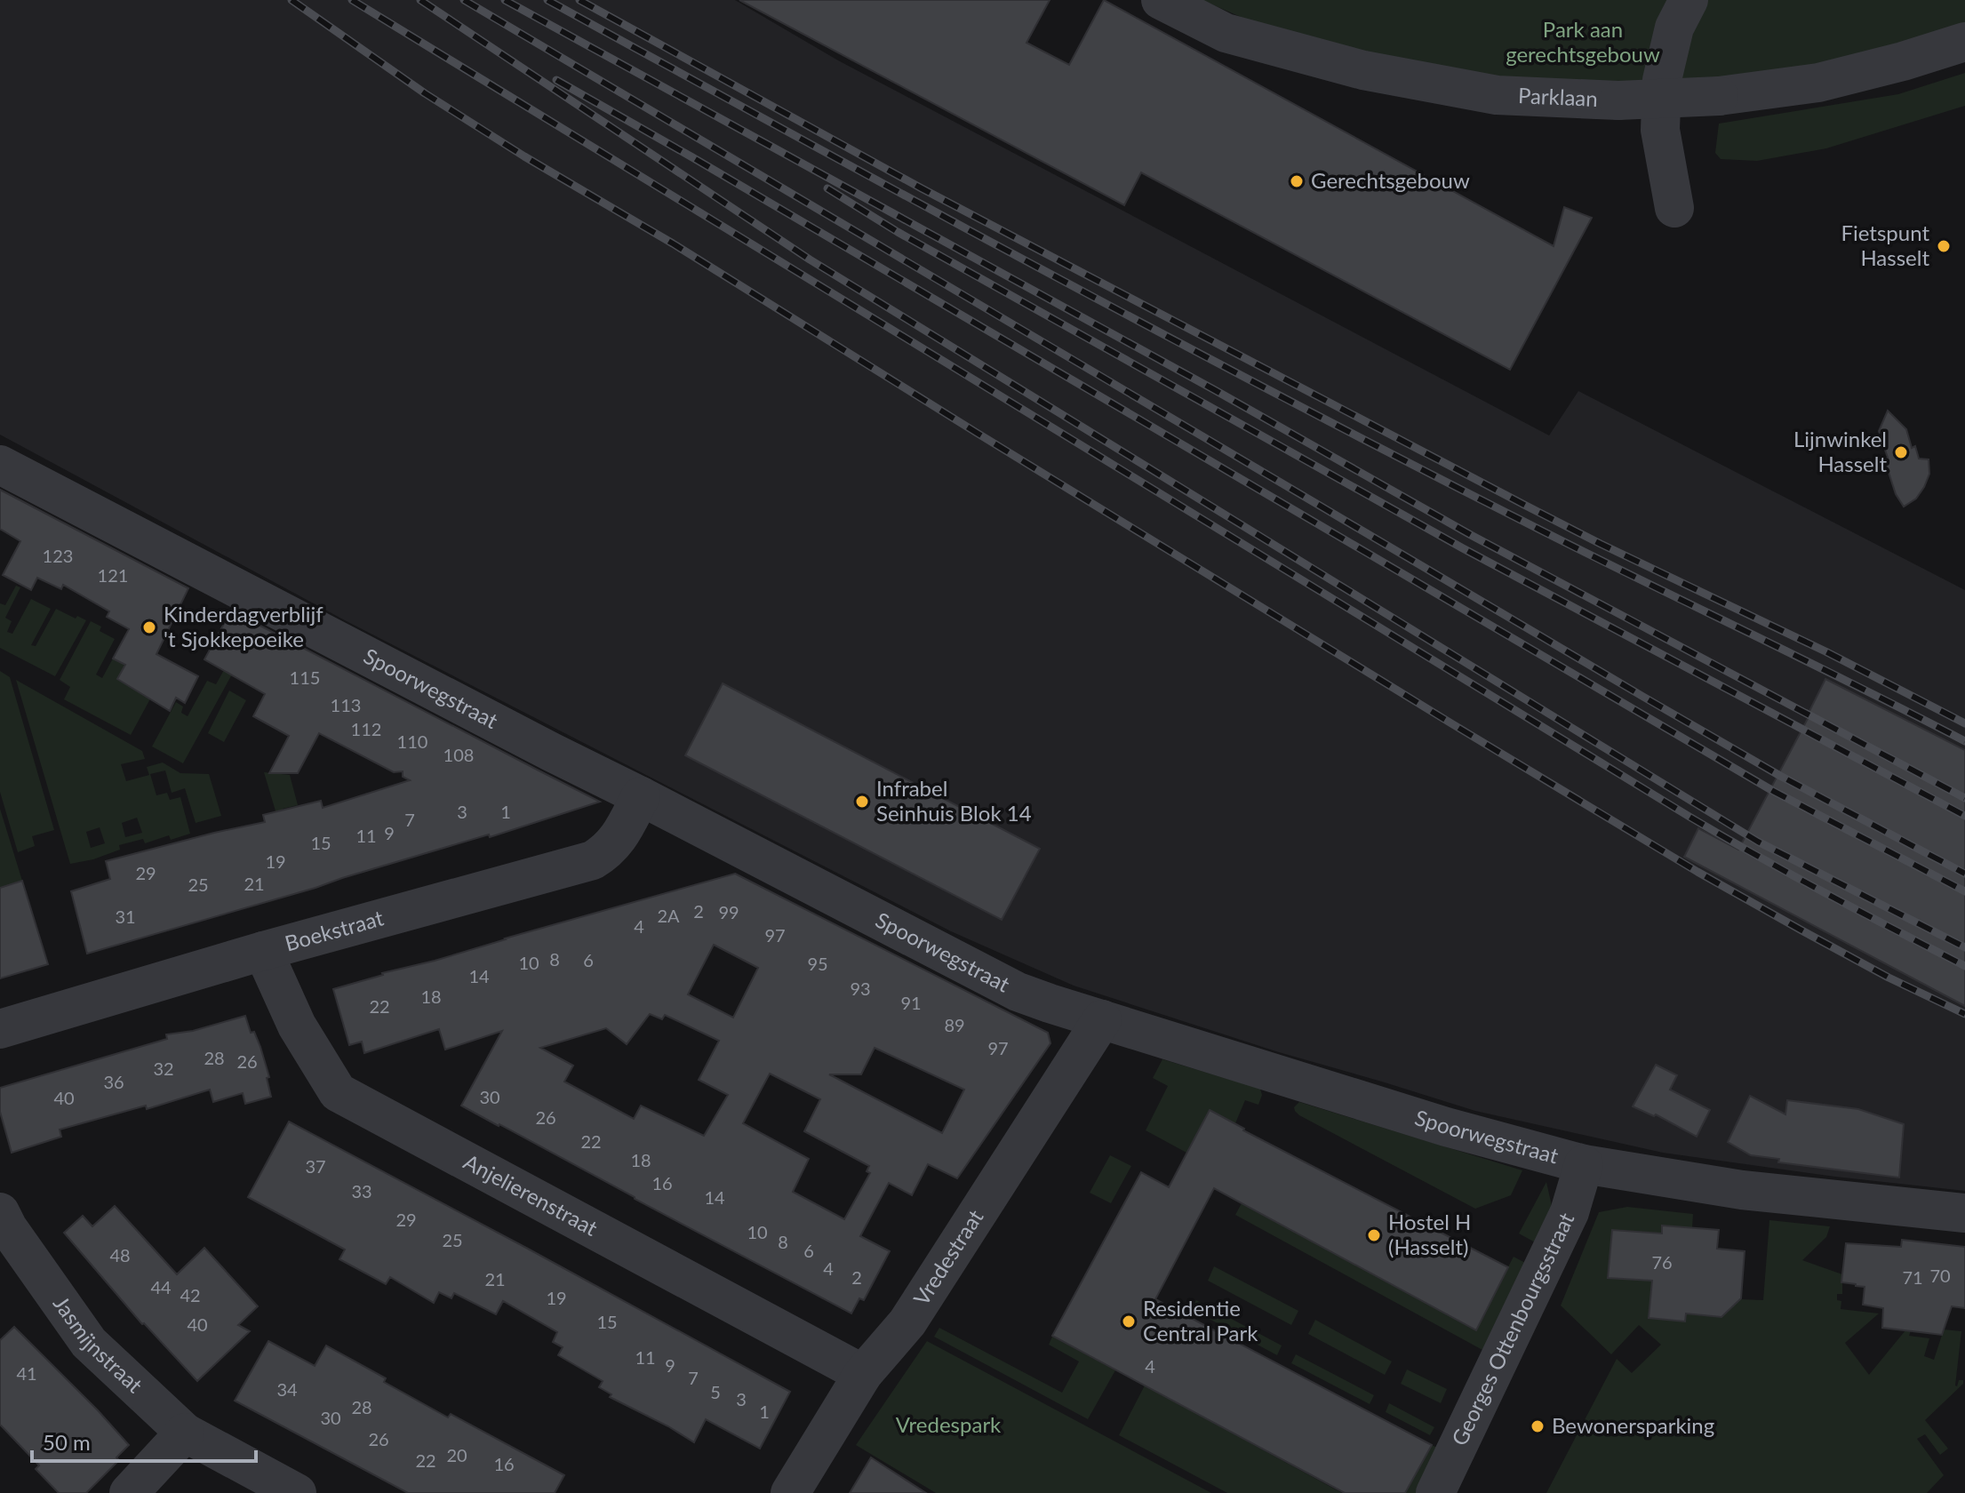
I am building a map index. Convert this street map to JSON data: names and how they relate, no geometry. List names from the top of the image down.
{
  "streets": {
    "street": [
      "Parklaan",
      "Spoorwegstraat",
      "Boekstraat",
      "Anjelierenstraat",
      "Vredestraat",
      "Georges Ottenbourgsstraat",
      "Jasmijnstraat"
    ]
  },
  "crossings": [
    ["Spoorwegstraat", "Boekstraat"],
    ["Spoorwegstraat", "Vredestraat"],
    ["Spoorwegstraat", "Georges Ottenbourgsstraat"],
    ["Boekstraat", "Anjelierenstraat"],
    ["Anjelierenstraat", "Vredestraat"]
  ],
  "parks": ["Park aan gerechtsgebouw", "Vredespark"],
  "places": [
    "Gerechtsgebouw",
    "Fietspunt Hasselt",
    "Lijnwinkel Hasselt",
    "Kinderdagverblijf 't Sjokkepoeike",
    "Infrabel Seinhuis Blok 14",
    "Hostel H (Hasselt)",
    "Residentie Central Park",
    "Bewonersparking"
  ],
  "house_numbers": [
    "123",
    "121",
    "115",
    "113",
    "112",
    "110",
    "108",
    "3",
    "1",
    "7",
    "9",
    "11",
    "15",
    "19",
    "29",
    "21",
    "25",
    "2",
    "99",
    "2A",
    "31",
    "4",
    "97",
    "8",
    "6",
    "10",
    "95",
    "14",
    "93",
    "18",
    "91",
    "22",
    "89",
    "97",
    "28",
    "26",
    "32",
    "36",
    "30",
    "40",
    "26",
    "22",
    "18",
    "37",
    "16",
    "33",
    "14",
    "29",
    "10",
    "25",
    "8",
    "6",
    "48",
    "76",
    "4",
    "70",
    "2",
    "71",
    "21",
    "44",
    "42",
    "19",
    "15",
    "40",
    "11",
    "9",
    "4",
    "41",
    "7",
    "34",
    "5",
    "3",
    "28",
    "1",
    "30",
    "26",
    "20",
    "22",
    "16"
  ],
  "scale_bar": "50 m"
}
